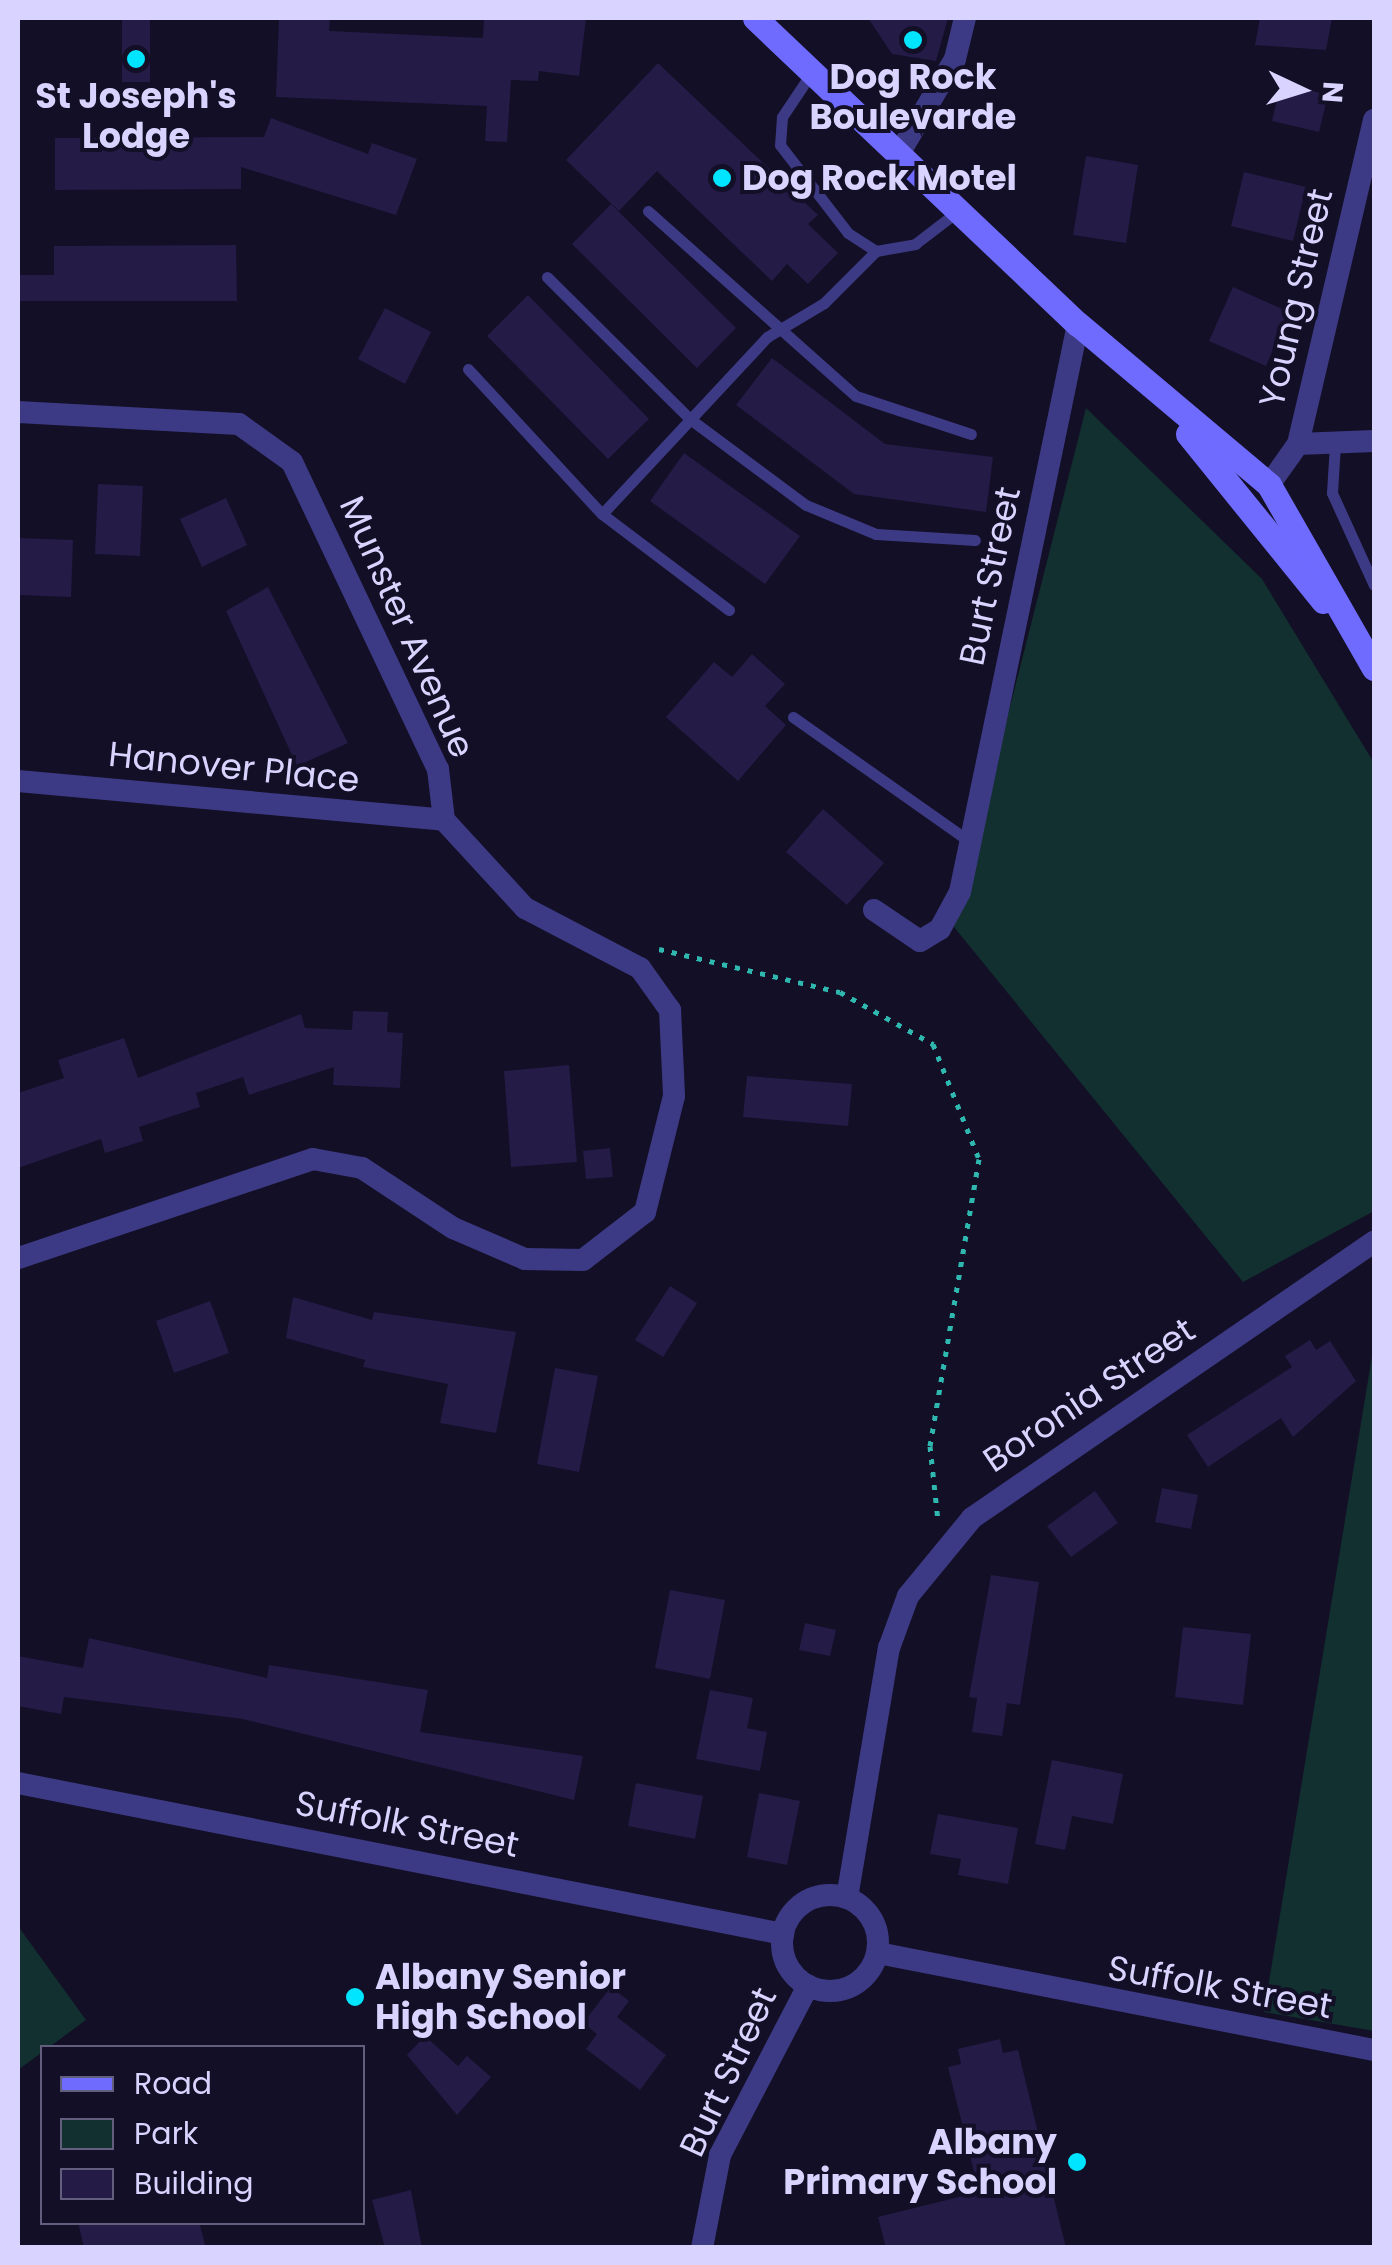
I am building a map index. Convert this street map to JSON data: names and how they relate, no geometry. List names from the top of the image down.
{
  "streets": {
    "street": [
      "Young Street",
      "Burt Street",
      "Munster Avenue",
      "Hanover Place",
      "Boronia Street",
      "Suffolk Street"
    ]
  },
  "crossings": [
    ["Burt Street", "Boronia Street"],
    ["Burt Street", "Suffolk Street"],
    ["Munster Avenue", "Hanover Place"],
    ["Boronia Street", "Suffolk Street"]
  ],
  "places": [
    "Dog Rock Boulevarde",
    "St Joseph's Lodge",
    "Dog Rock Motel",
    "Albany Senior High School",
    "Albany Primary School"
  ],
  "legend": ["Road", "Park", "Building"],
  "north": "right"
}
